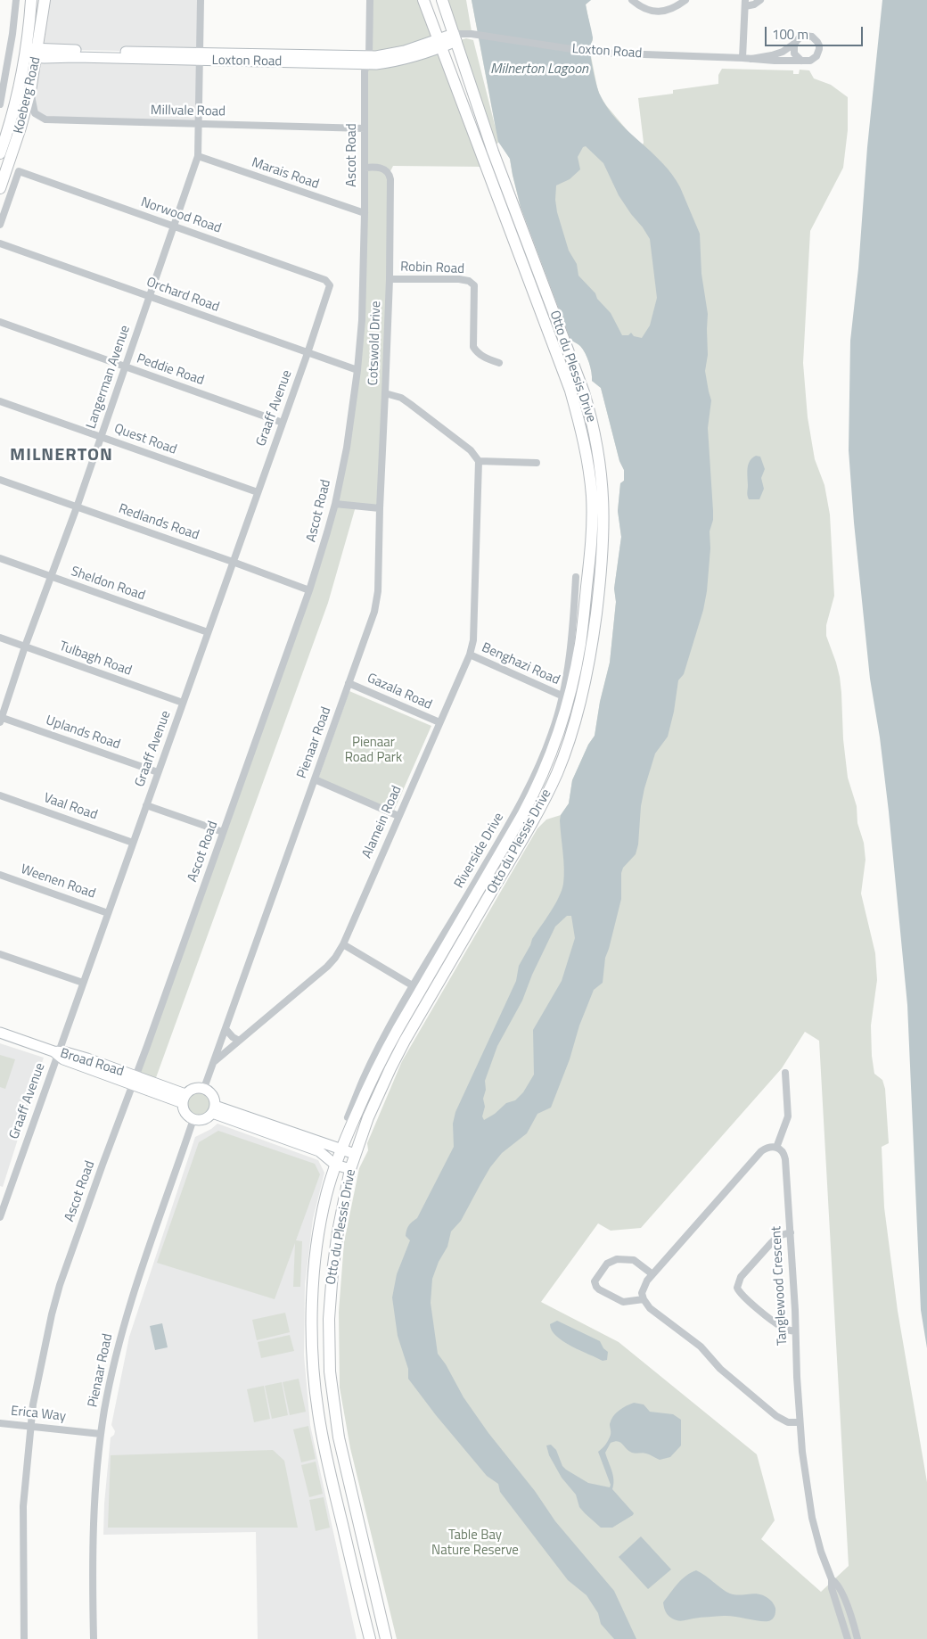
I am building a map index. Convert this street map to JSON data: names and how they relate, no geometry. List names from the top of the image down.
{
  "streets": {
    "main road": ["Koeberg Road", "Otto du Plessis Drive"],
    "street": [
      "Loxton Road",
      "Millvale Road",
      "Ascot Road",
      "Marais Road",
      "Norwood Road",
      "Robin Road",
      "Orchard Road",
      "Cotswold Drive",
      "Peddie Road",
      "Langerman Avenue",
      "Graaff Avenue",
      "Quest Road",
      "Redlands Road",
      "Sheldon Road",
      "Tulbagh Road",
      "Benghazi Road",
      "Gazala Road",
      "Uplands Road",
      "Pienaar Road",
      "Vaal Road",
      "Alamein Road",
      "Riverside Drive",
      "Weenen Road",
      "Broad Road",
      "Tanglewood Crescent",
      "Erica Way"
    ]
  },
  "crossings": [
    ["Loxton Road", "Koeberg Road"],
    ["Loxton Road", "Ascot Road"],
    ["Loxton Road", "Otto du Plessis Drive"],
    ["Loxton Road", "Langerman Avenue"],
    ["Koeberg Road", "Millvale Road"],
    ["Millvale Road", "Ascot Road"],
    ["Millvale Road", "Langerman Avenue"],
    ["Ascot Road", "Marais Road"],
    ["Ascot Road", "Orchard Road"],
    ["Ascot Road", "Cotswold Drive"],
    ["Ascot Road", "Redlands Road"],
    ["Ascot Road", "Broad Road"],
    ["Ascot Road", "Erica Way"],
    ["Marais Road", "Langerman Avenue"],
    ["Norwood Road", "Langerman Avenue"],
    ["Norwood Road", "Graaff Avenue"],
    ["Robin Road", "Cotswold Drive"],
    ["Orchard Road", "Langerman Avenue"],
    ["Orchard Road", "Graaff Avenue"],
    ["Cotswold Drive", "Pienaar Road"],
    ["Cotswold Drive", "Alamein Road"],
    ["Peddie Road", "Langerman Avenue"],
    ["Peddie Road", "Graaff Avenue"],
    ["Langerman Avenue", "Quest Road"],
    ["Langerman Avenue", "Redlands Road"],
    ["Langerman Avenue", "Sheldon Road"],
    ["Langerman Avenue", "Tulbagh Road"],
    ["Langerman Avenue", "Uplands Road"],
    ["Graaff Avenue", "Quest Road"],
    ["Graaff Avenue", "Redlands Road"],
    ["Graaff Avenue", "Sheldon Road"],
    ["Graaff Avenue", "Tulbagh Road"],
    ["Graaff Avenue", "Uplands Road"],
    ["Graaff Avenue", "Vaal Road"],
    ["Graaff Avenue", "Weenen Road"],
    ["Graaff Avenue", "Broad Road"],
    ["Benghazi Road", "Alamein Road"],
    ["Benghazi Road", "Riverside Drive"],
    ["Gazala Road", "Pienaar Road"],
    ["Gazala Road", "Alamein Road"],
    ["Pienaar Road", "Alamein Road"],
    ["Pienaar Road", "Broad Road"],
    ["Pienaar Road", "Erica Way"]
  ],
  "districts": ["MILNERTON"],
  "water": ["Milnerton Lagoon"],
  "parks": ["Pienaar Road Park", "Table Bay Nature Reserve"],
  "scale_bar": "100 m"
}
